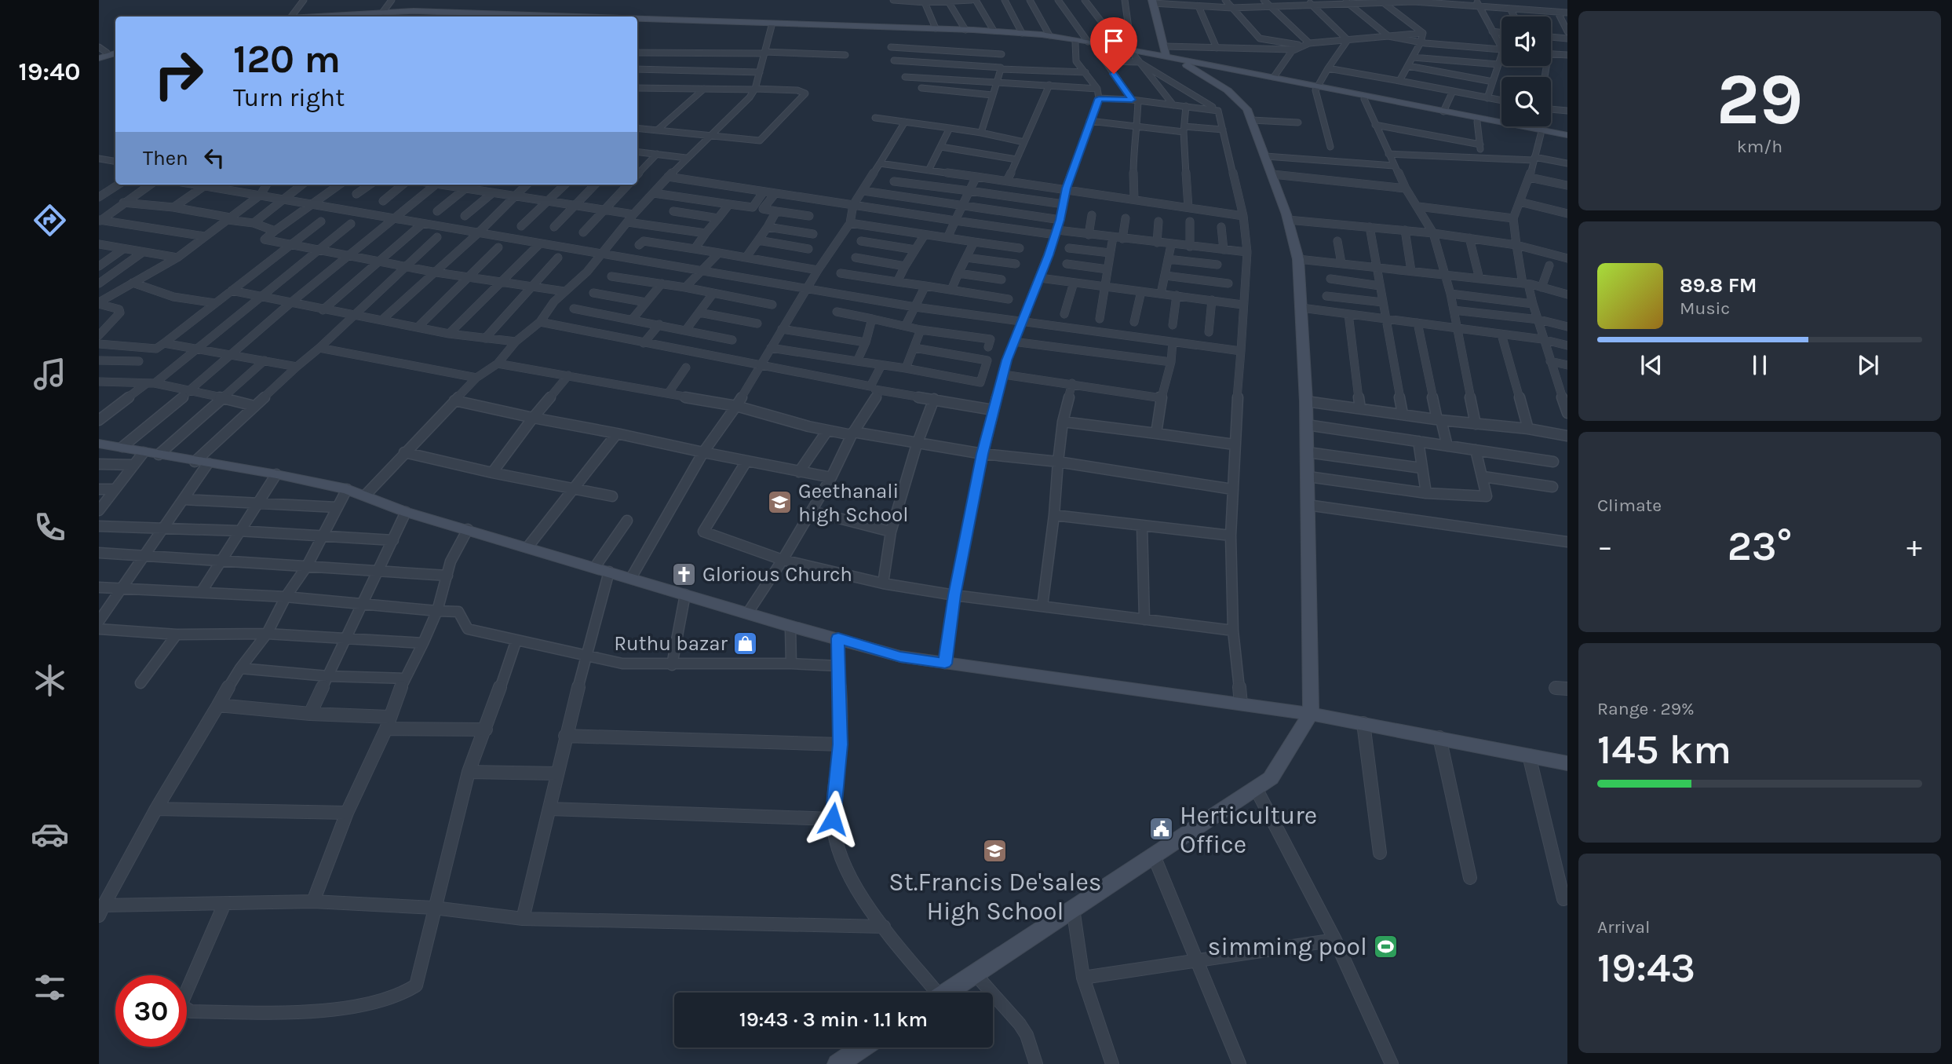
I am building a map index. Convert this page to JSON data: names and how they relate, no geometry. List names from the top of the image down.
{
  "places": {
    "school or university": ["Geethanali high School", "St.Francis De'sales High School"],
    "church": ["Glorious Church"],
    "shop": ["Ruthu bazar"],
    "public building": ["Herticulture Office"],
    "sports": ["simming pool"]
  },
  "page": {
    "tabs": "19:40",
    "tile": [
      ["29", "km/h"],
      "Climate",
      ["Range · 29%", "145 km"],
      ["Arrival", "19:43"]
    ],
    "turn": ["120 m", "Turn right"],
    "then": "Then",
    "song": ["89.8 FM", "Music"],
    "heat": ["−", "23°", "+"],
    "limit": "30",
    "trip": "19:43 · 3 min · 1.1 km"
  }
}
